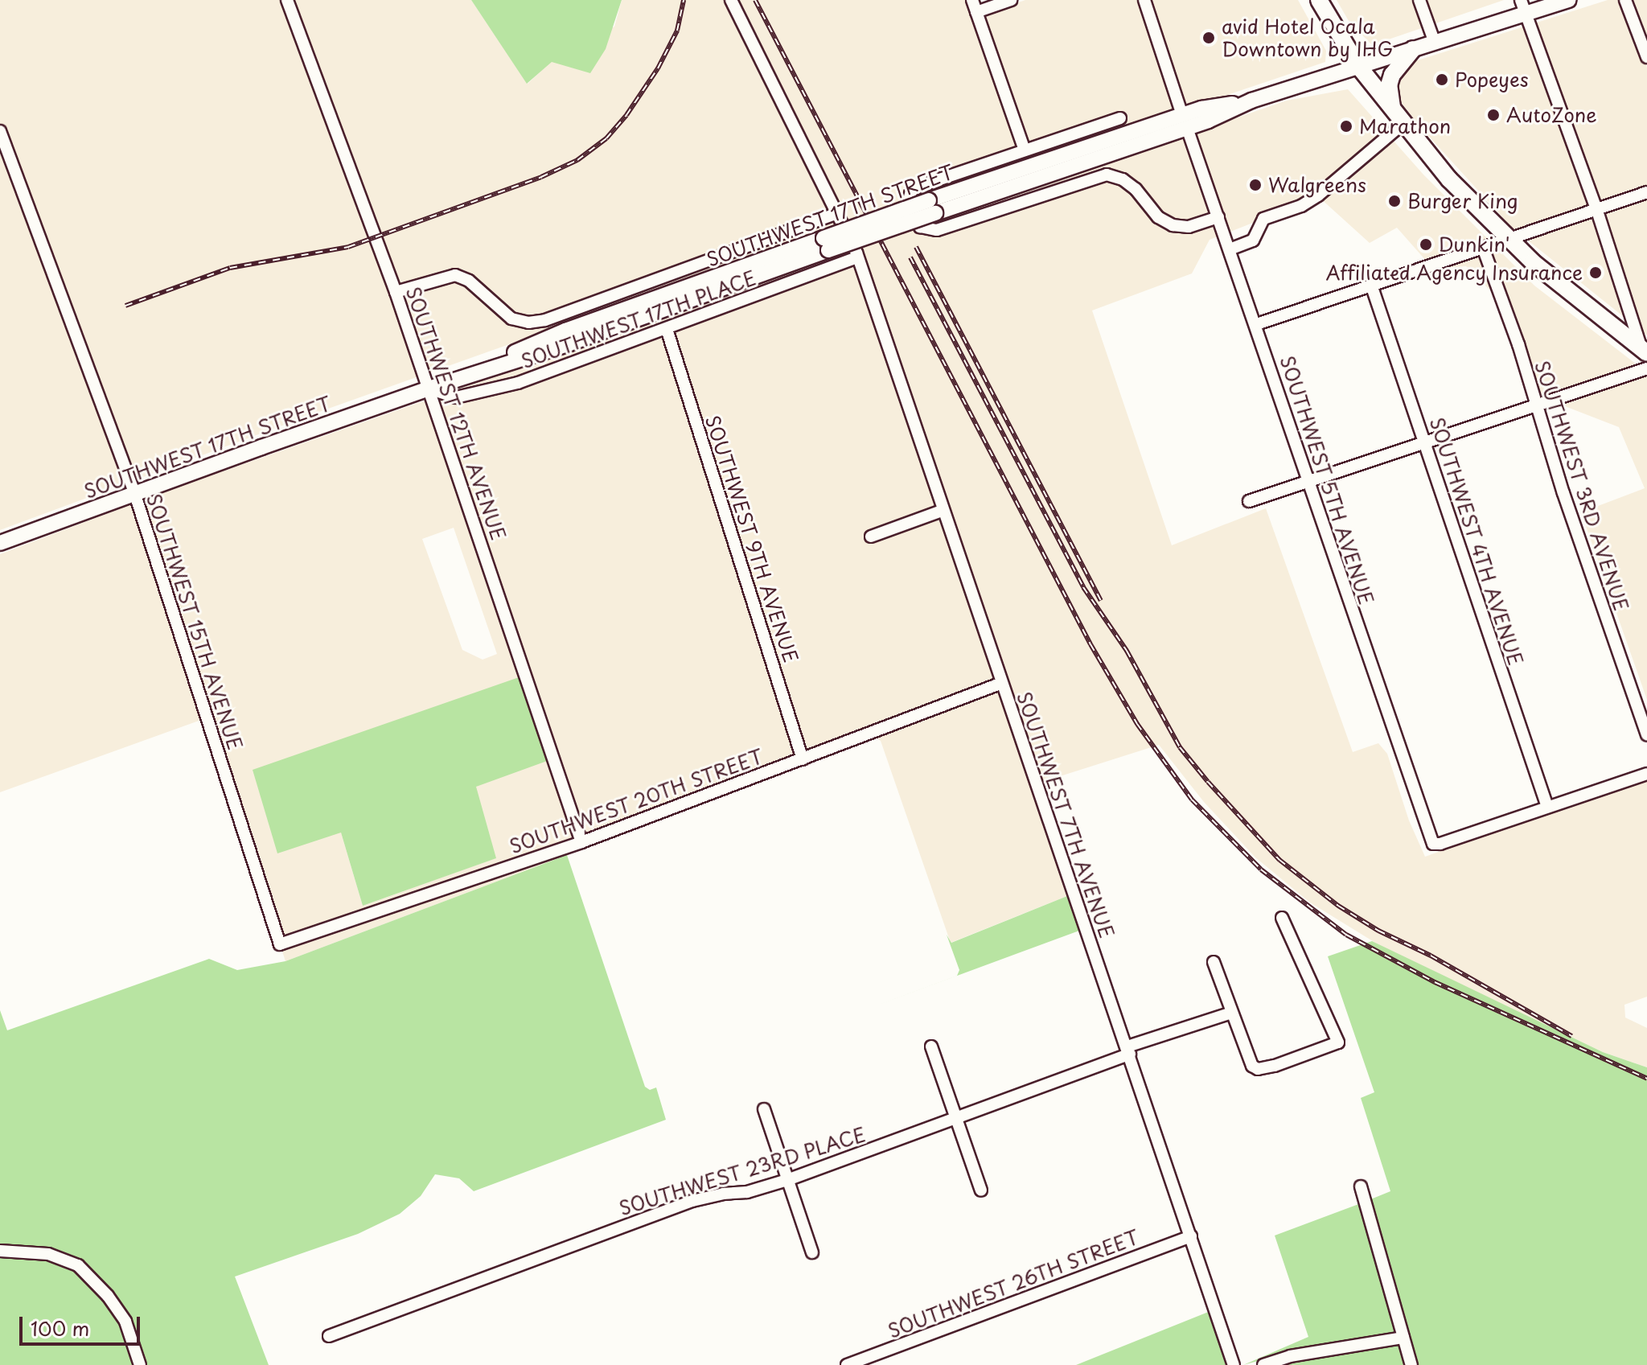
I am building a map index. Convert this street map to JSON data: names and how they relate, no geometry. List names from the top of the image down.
{
  "streets": {
    "main road": ["SOUTHWEST 17TH STREET"],
    "street": [
      "SOUTHWEST 17TH PLACE",
      "SOUTHWEST 12TH AVENUE",
      "SOUTHWEST 5TH AVENUE",
      "SOUTHWEST 3RD AVENUE",
      "SOUTHWEST 9TH AVENUE",
      "SOUTHWEST 4TH AVENUE",
      "SOUTHWEST 15TH AVENUE",
      "SOUTHWEST 20TH STREET",
      "SOUTHWEST 7TH AVENUE",
      "SOUTHWEST 23RD PLACE",
      "SOUTHWEST 26TH STREET"
    ]
  },
  "crossings": [
    ["SOUTHWEST 17TH STREET", "SOUTHWEST 17TH PLACE"],
    ["SOUTHWEST 17TH STREET", "SOUTHWEST 12TH AVENUE"],
    ["SOUTHWEST 17TH STREET", "SOUTHWEST 5TH AVENUE"],
    ["SOUTHWEST 17TH STREET", "SOUTHWEST 15TH AVENUE"],
    ["SOUTHWEST 17TH PLACE", "SOUTHWEST 12TH AVENUE"],
    ["SOUTHWEST 17TH PLACE", "SOUTHWEST 9TH AVENUE"],
    ["SOUTHWEST 17TH PLACE", "SOUTHWEST 7TH AVENUE"],
    ["SOUTHWEST 12TH AVENUE", "SOUTHWEST 20TH STREET"],
    ["SOUTHWEST 5TH AVENUE", "SOUTHWEST 4TH AVENUE"],
    ["SOUTHWEST 9TH AVENUE", "SOUTHWEST 20TH STREET"],
    ["SOUTHWEST 15TH AVENUE", "SOUTHWEST 20TH STREET"],
    ["SOUTHWEST 20TH STREET", "SOUTHWEST 7TH AVENUE"],
    ["SOUTHWEST 7TH AVENUE", "SOUTHWEST 23RD PLACE"],
    ["SOUTHWEST 7TH AVENUE", "SOUTHWEST 26TH STREET"]
  ],
  "places": [
    "avid Hotel Ocala Downtown by IHG",
    "Popeyes",
    "AutoZone",
    "Marathon",
    "Walgreens",
    "Burger King",
    "Dunkin'",
    "Affiliated Agency Insurance"
  ],
  "scale_bar": "100 m"
}
